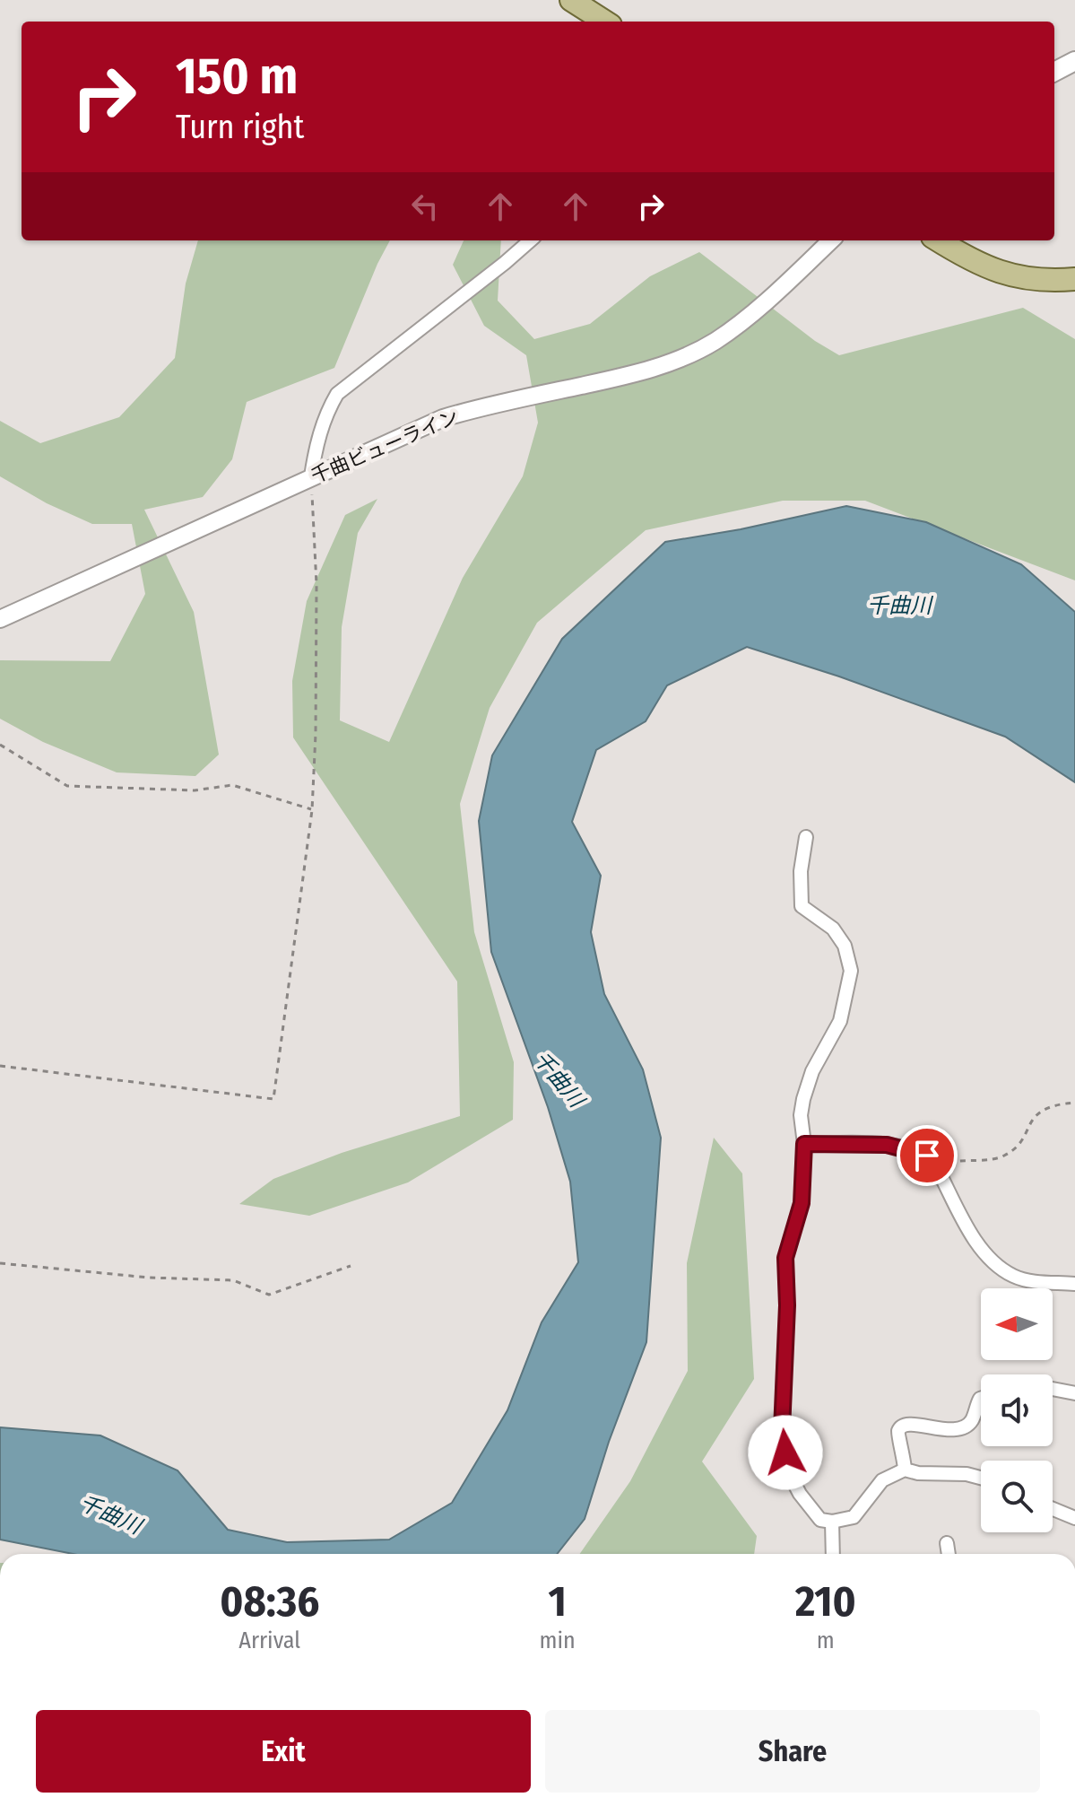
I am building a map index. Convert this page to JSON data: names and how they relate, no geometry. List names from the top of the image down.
{
  "streets": {
    "street": ["千曲ビューライン"]
  },
  "water": ["千曲川"],
  "north": "left",
  "page": {
    "turn": ["150 m", "Turn right"],
    "eta": [
      "08:36",
      "Arrival",
      "1",
      "min",
      "210",
      "m"
    ],
    "buttons": ["Exit", "Share"]
  }
}
